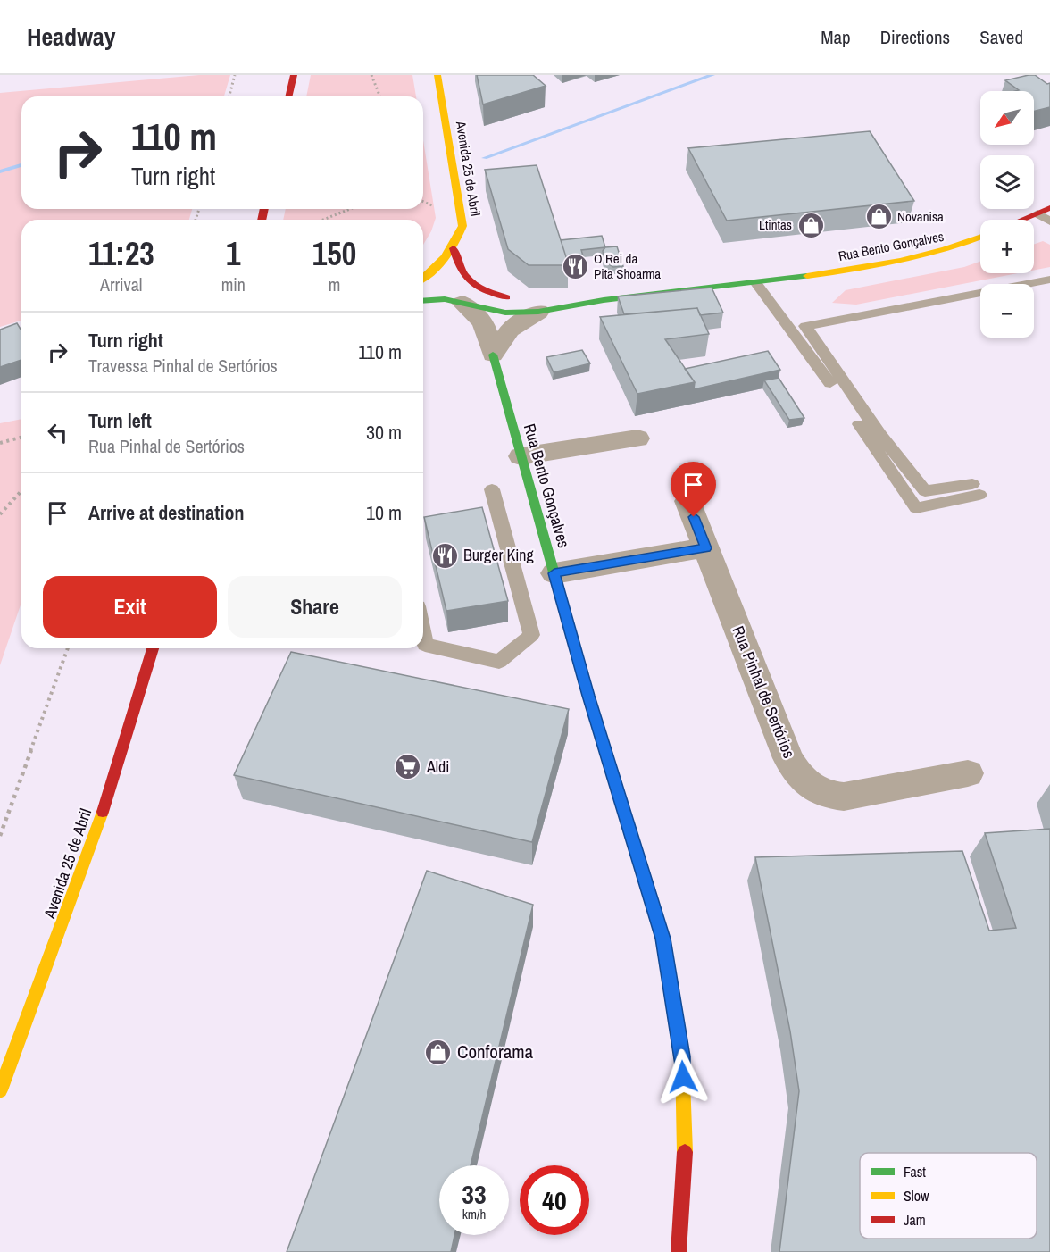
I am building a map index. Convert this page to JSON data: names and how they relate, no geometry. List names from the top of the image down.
{
  "streets": {
    "street": ["Avenida 25 de Abril", "Rua Bento Gonçalves", "Rua Pinhal de Sertórios"]
  },
  "places": {
    "shop": ["Novanisa", "Ltintas", "Conforama"],
    "restaurant": ["O Rei da Pita Shoarma", "Burger King"],
    "supermarket": ["Aldi"]
  },
  "legend": ["Fast", "Slow", "Jam"],
  "north": "bottom left",
  "page": {
    "header": "Headway",
    "nav": ["Map", "Directions", "Saved"],
    "map_buttons": ["+", "−"],
    "turn": ["110 m", "Turn right"],
    "eta": [
      "11:23",
      "Arrival",
      "1",
      "min",
      "150",
      "m"
    ],
    "list": [
      {
        "name": "Turn right",
        "note": "Travessa Pinhal de Sertórios",
        "value": "110 m"
      },
      {
        "name": "Turn left",
        "note": "Rua Pinhal de Sertórios",
        "value": "30 m"
      },
      {
        "name": "Arrive at destination",
        "value": "10 m"
      }
    ],
    "buttons": ["Exit", "Share"],
    "speed": "33 km/h",
    "limit": "40"
  }
}
